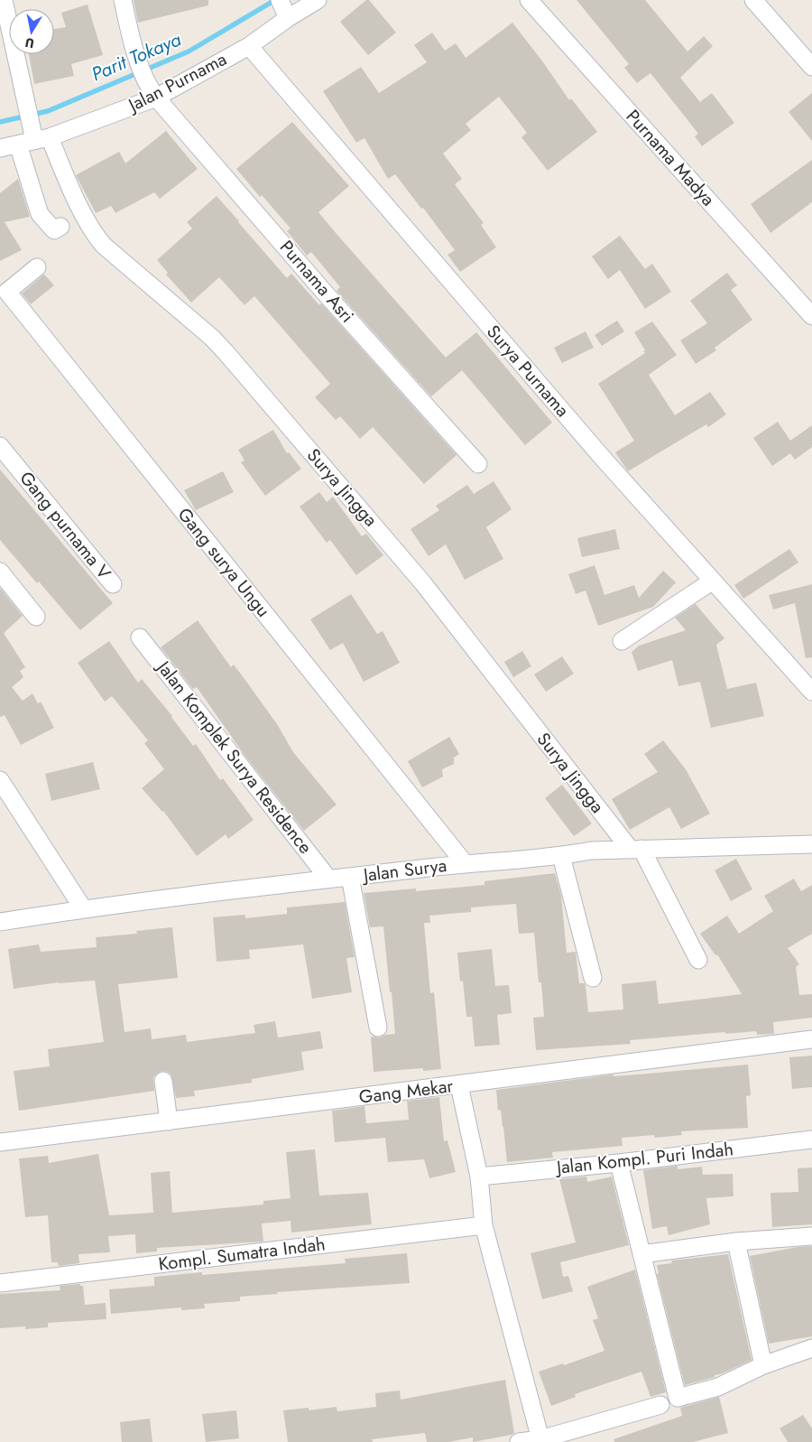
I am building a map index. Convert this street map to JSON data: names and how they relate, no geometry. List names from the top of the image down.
{
  "streets": {
    "street": [
      "Jalan Purnama",
      "Purnama Madya",
      "Purnama Asri",
      "Surya Purnama",
      "Surya Jingga",
      "Gang purnama V",
      "Gang surya Ungu",
      "Jalan Komplek Surya Residence",
      "Jalan Surya",
      "Gang Mekar",
      "Jalan Kompl. Puri Indah",
      "Kompl. Sumatra Indah"
    ]
  },
  "crossings": [
    ["Jalan Purnama", "Purnama Asri"],
    ["Jalan Purnama", "Surya Purnama"],
    ["Jalan Purnama", "Surya Jingga"],
    ["Surya Jingga", "Jalan Surya"],
    ["Gang surya Ungu", "Jalan Surya"],
    ["Jalan Komplek Surya Residence", "Jalan Surya"]
  ],
  "water": ["Parit Tokaya"],
  "north": "bottom"
}
